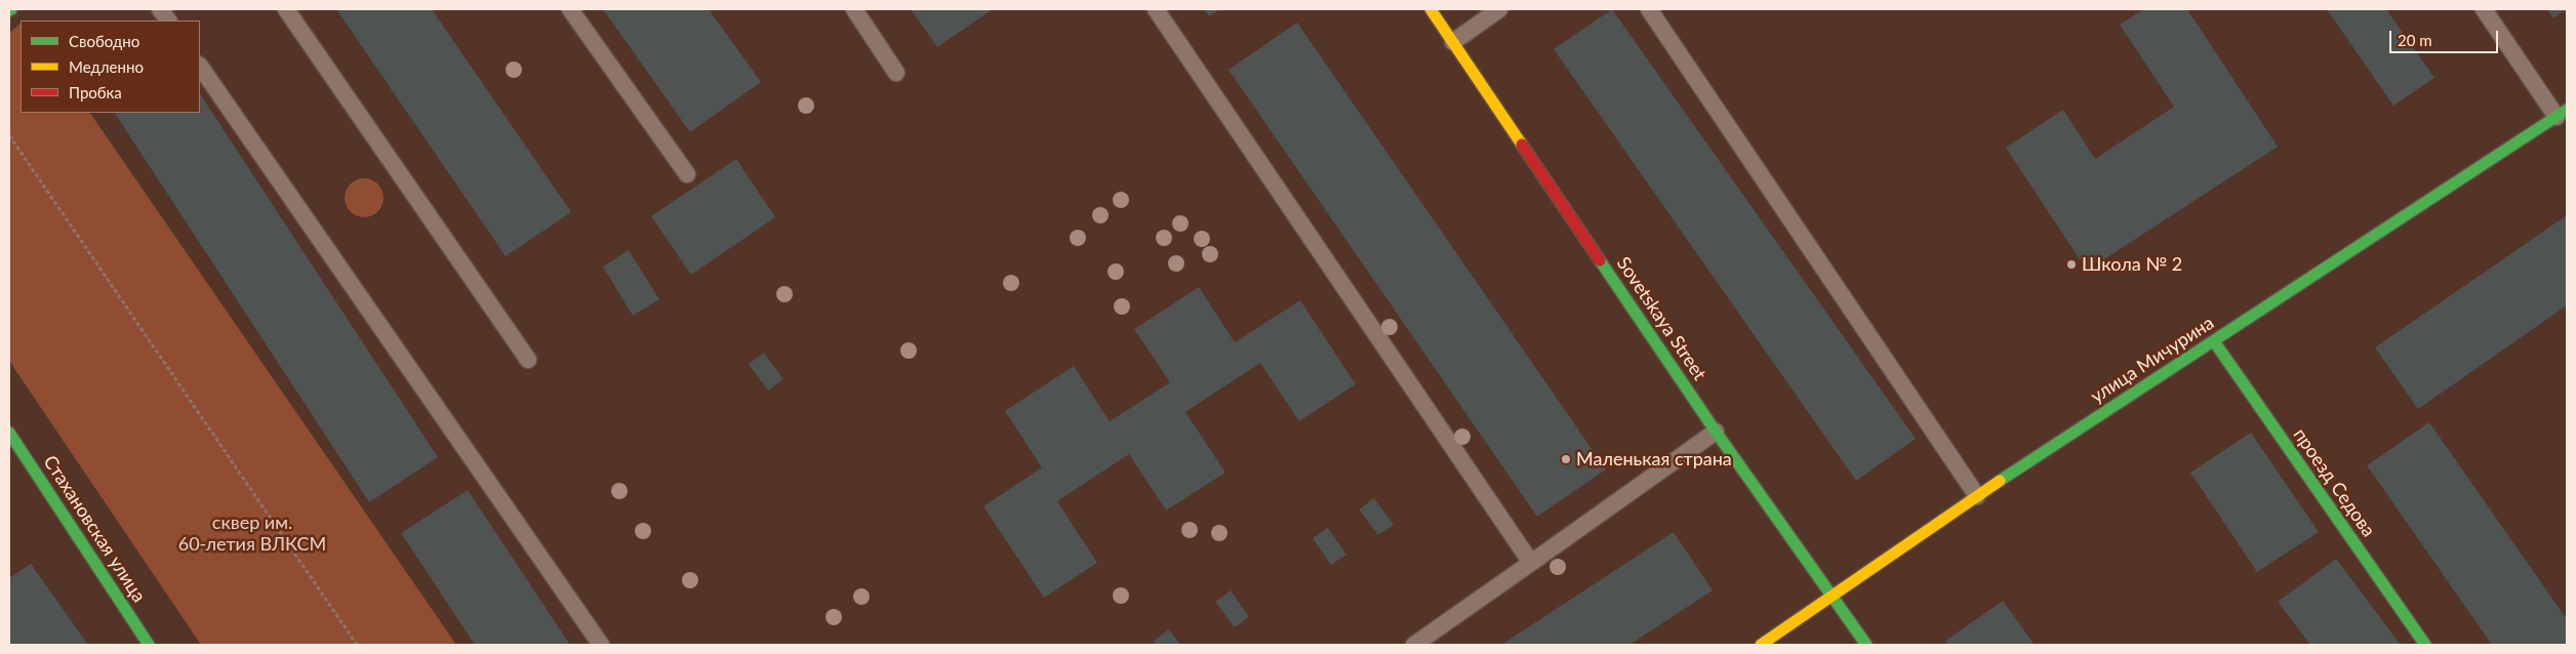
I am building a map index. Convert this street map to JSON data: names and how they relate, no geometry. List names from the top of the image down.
{
  "streets": {
    "street": [
      "Sovetskaya Street",
      "улица Мичурина",
      "проезд Седова",
      "Стахановская улица"
    ]
  },
  "crossings": [
    ["Sovetskaya Street", "улица Мичурина"],
    ["улица Мичурина", "проезд Седова"]
  ],
  "parks": ["сквер им. 60-летия ВЛКСМ"],
  "places": ["Школа № 2", "Маленькая страна"],
  "legend": ["Свободно", "Медленно", "Пробка"],
  "scale_bar": "20 m"
}
